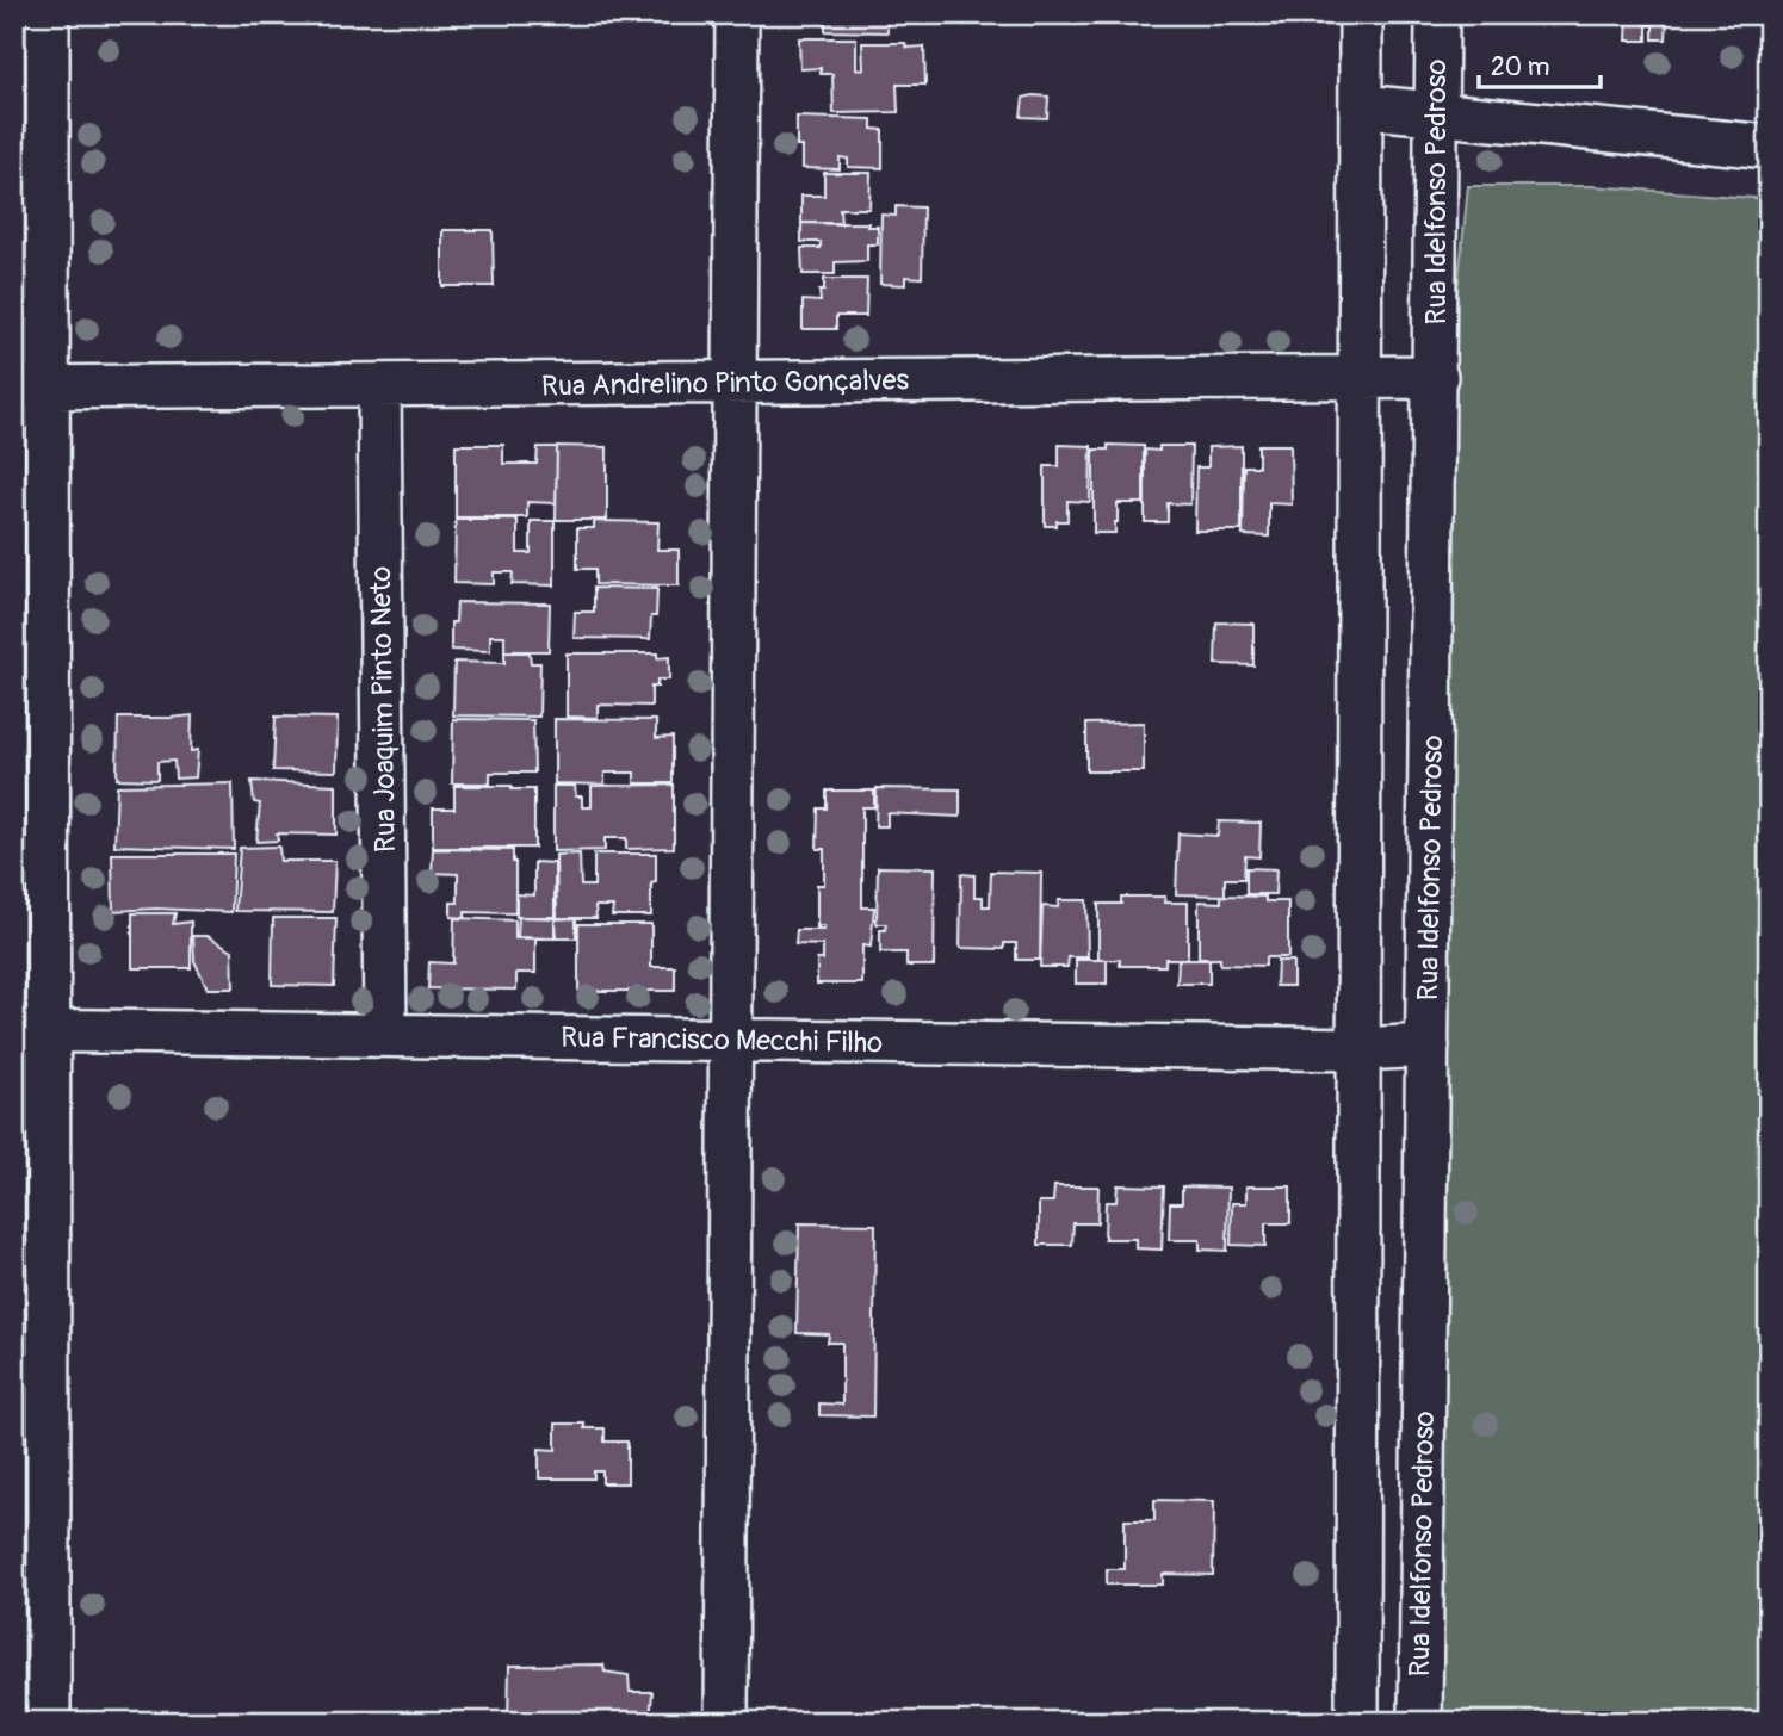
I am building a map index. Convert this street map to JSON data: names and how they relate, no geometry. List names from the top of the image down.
{
  "streets": {
    "street": [
      "Rua Idelfonso Pedroso",
      "Rua Andrelino Pinto Gonçalves",
      "Rua Joaquim Pinto Neto",
      "Rua Francisco Mecchi Filho"
    ]
  },
  "crossings": [
    ["Rua Idelfonso Pedroso", "Rua Andrelino Pinto Gonçalves"],
    ["Rua Idelfonso Pedroso", "Rua Francisco Mecchi Filho"],
    ["Rua Andrelino Pinto Gonçalves", "Rua Joaquim Pinto Neto"],
    ["Rua Joaquim Pinto Neto", "Rua Francisco Mecchi Filho"]
  ],
  "scale_bar": "20 m"
}
